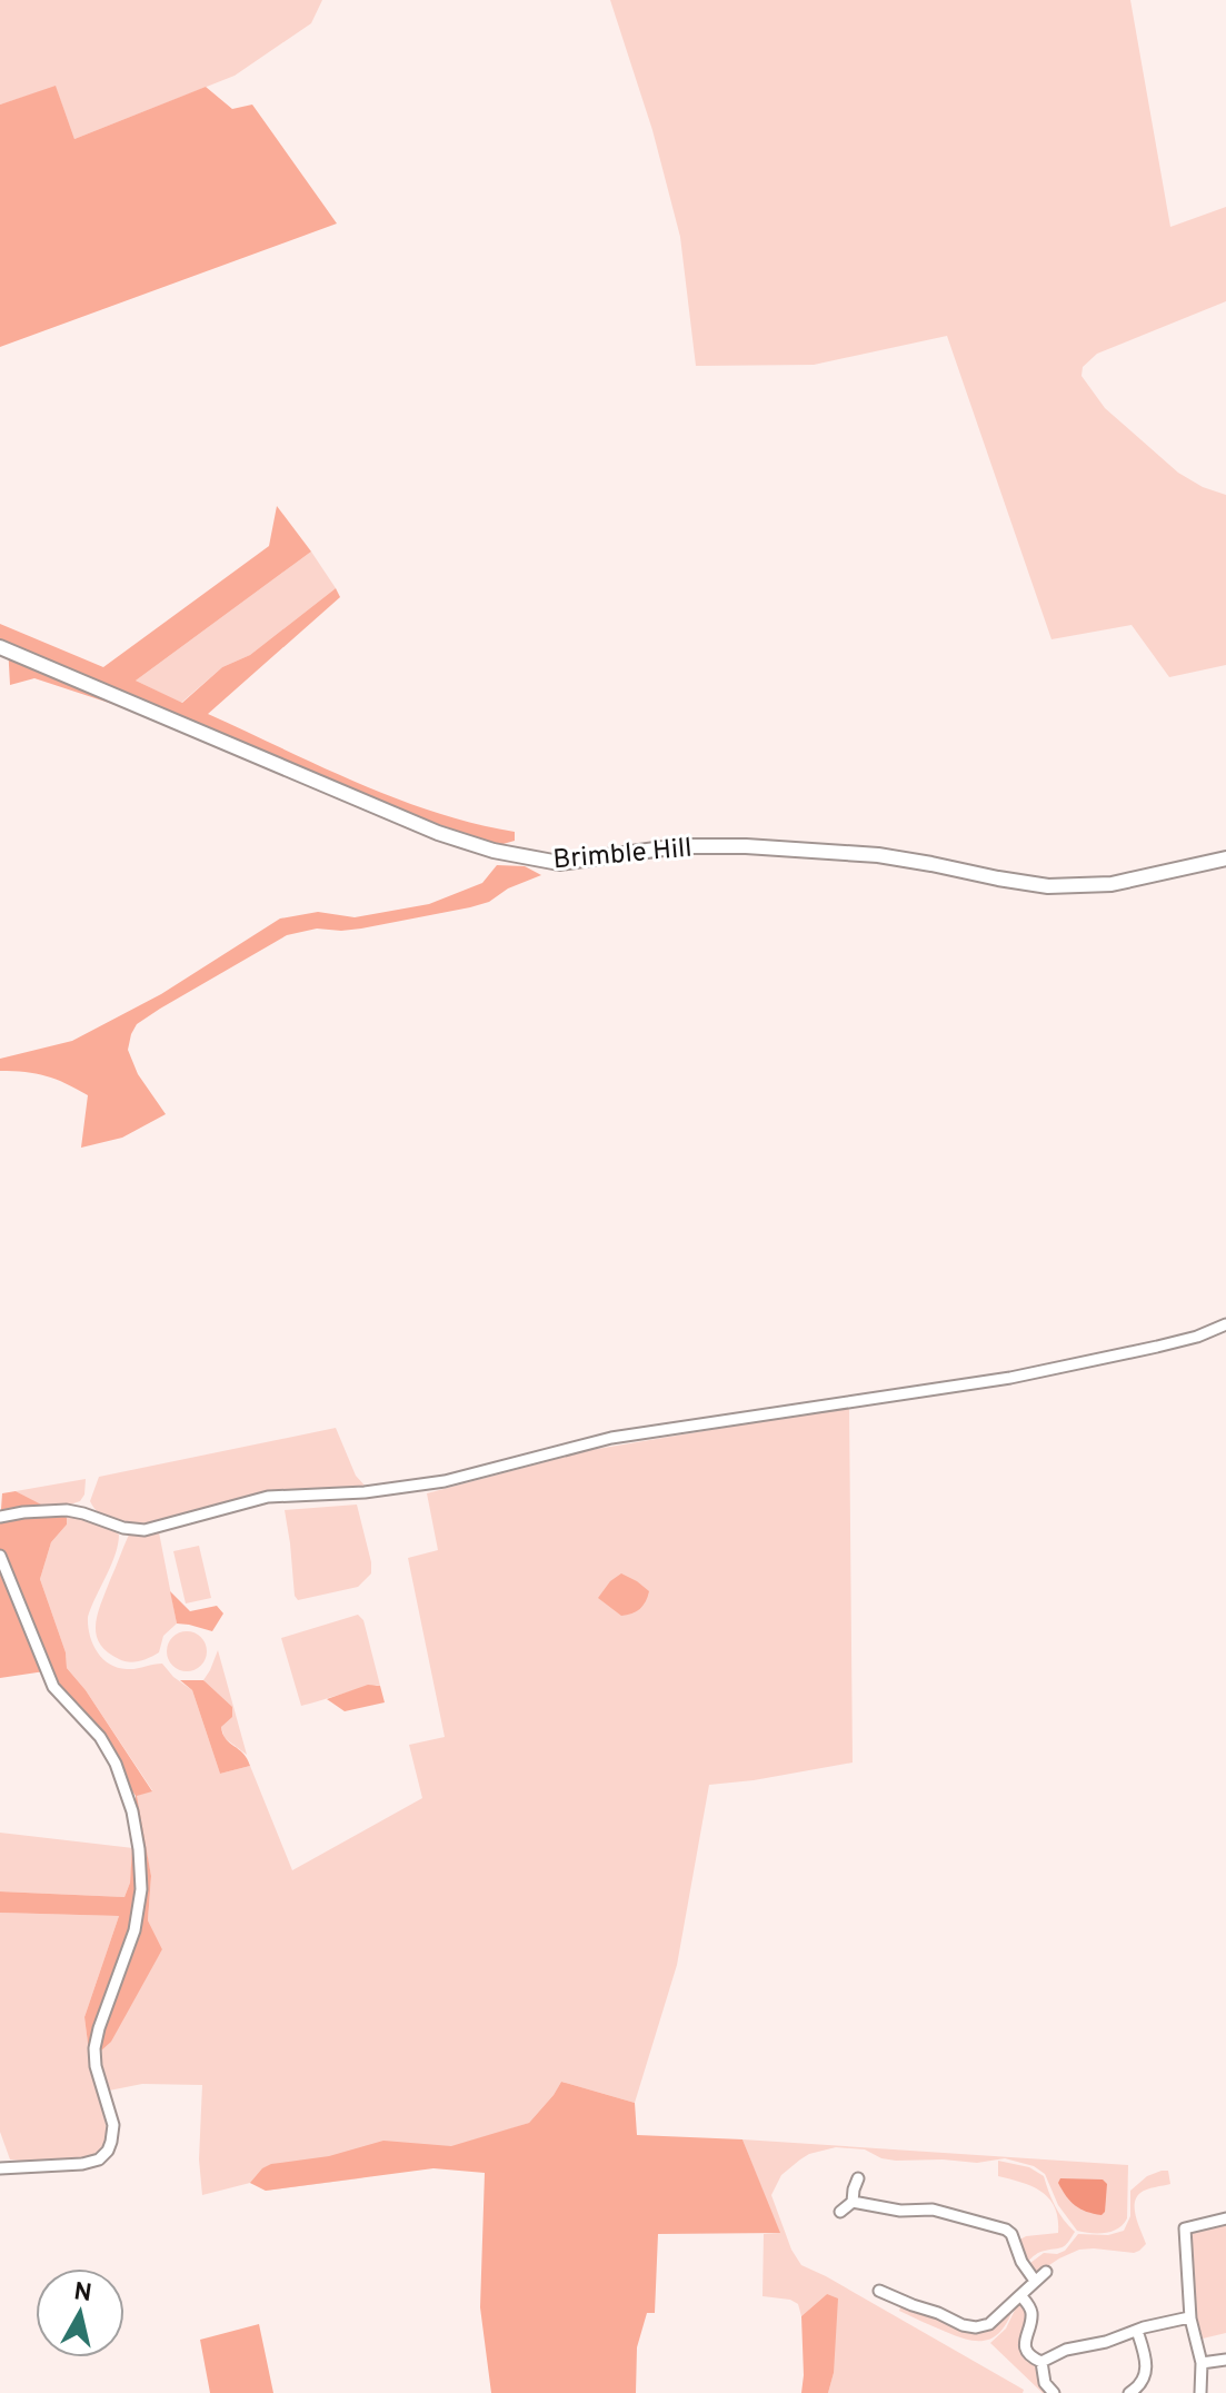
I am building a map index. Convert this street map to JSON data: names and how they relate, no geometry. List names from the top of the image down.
{
  "streets": {
    "main road": ["Brimble Hill"]
  },
  "north": "top"
}
